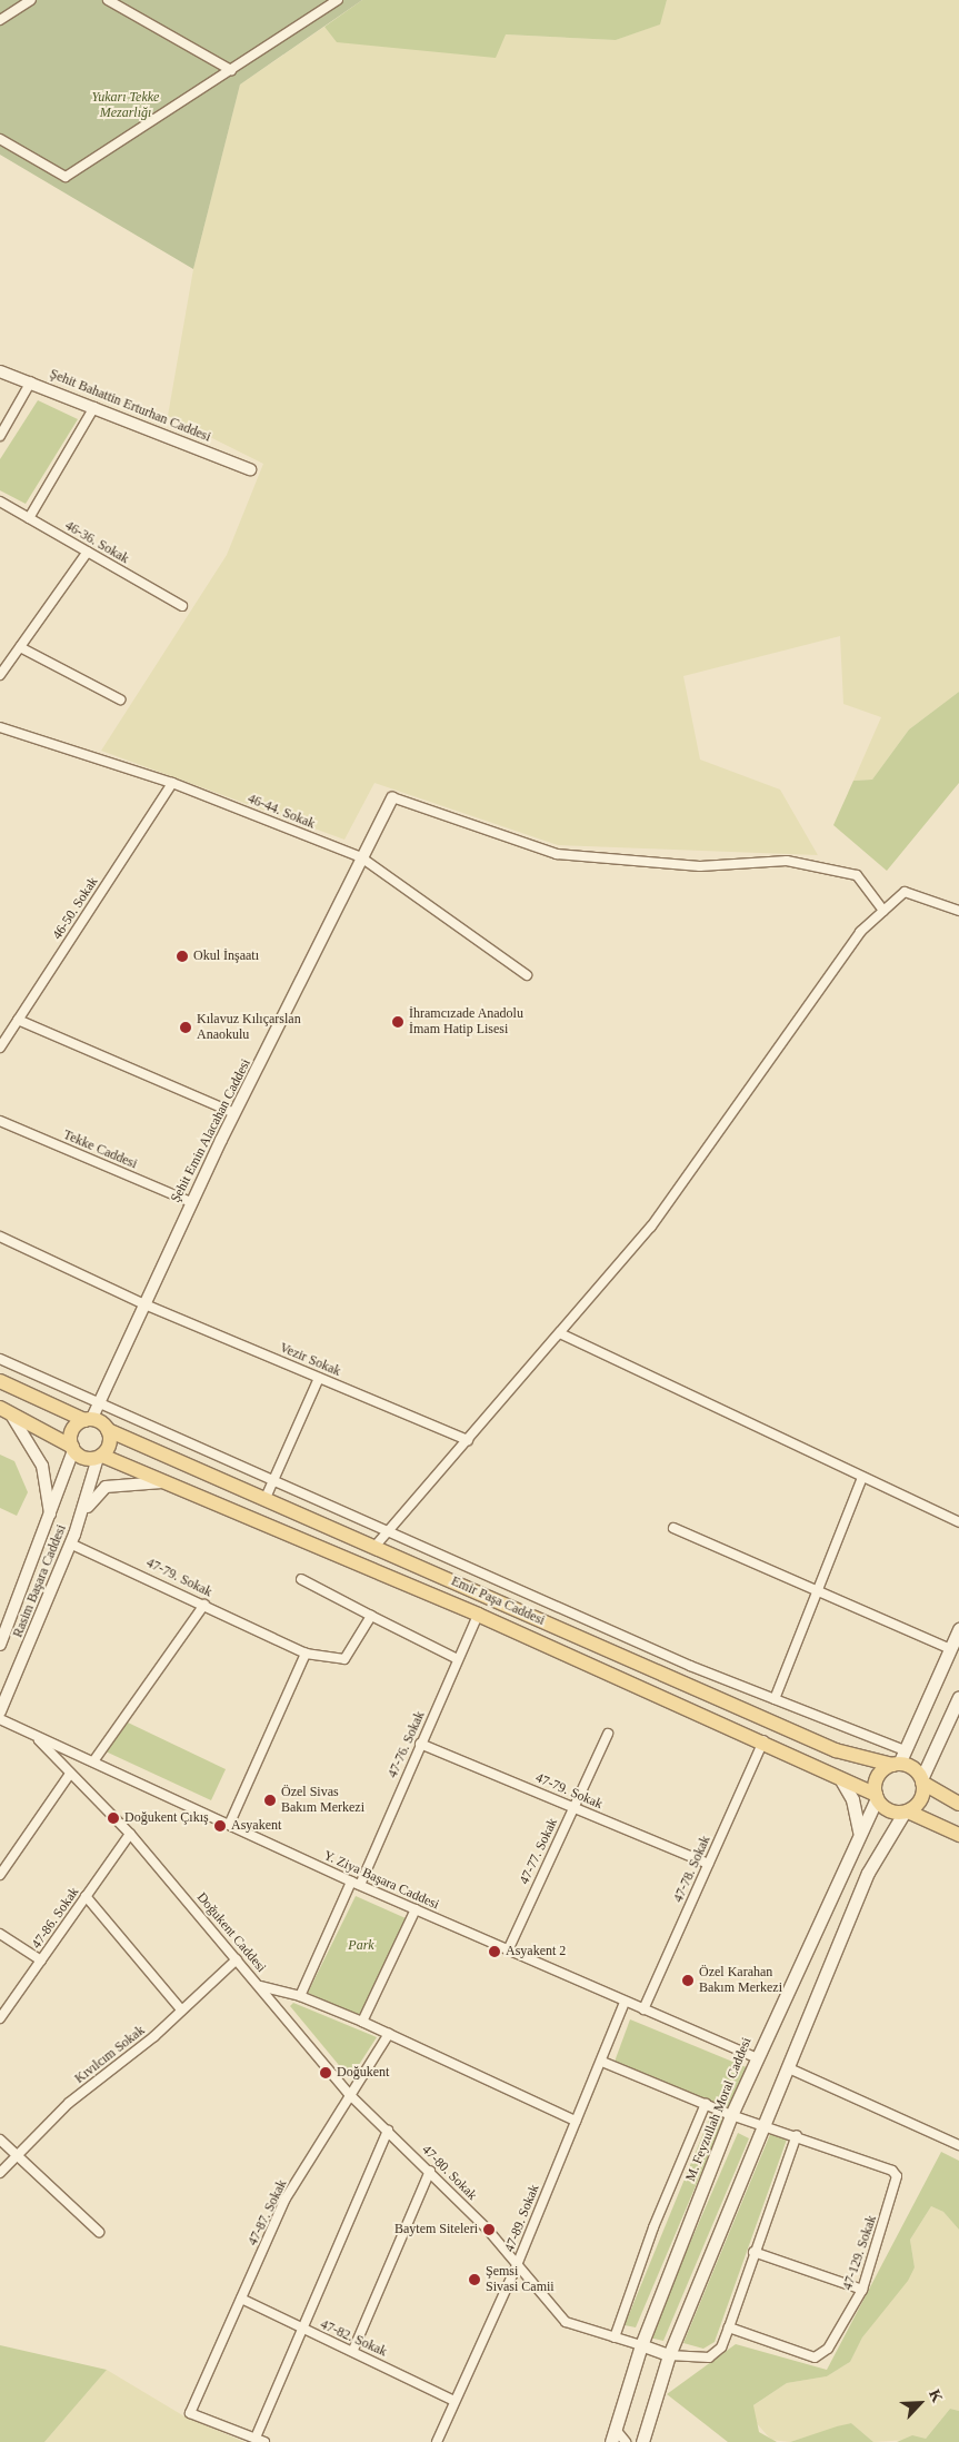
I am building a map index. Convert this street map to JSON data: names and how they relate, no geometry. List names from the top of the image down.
{
  "streets": {
    "main road": ["Emir Paşa Caddesi", "M. Feyzullah Moral Caddesi"],
    "street": [
      "Şehit Bahattin Erturhan Caddesi",
      "46-36. Sokak",
      "46-44. Sokak",
      "46-50. Sokak",
      "Şehit Emin Alacahan Caddesi",
      "Tekke Caddesi",
      "Vezir Sokak",
      "47-79. Sokak",
      "Rasim Başara Caddesi",
      "47-76. Sokak",
      "47-77. Sokak",
      "47-78. Sokak",
      "Y. Ziya Başara Caddesi",
      "47-86. Sokak",
      "Doğukent Caddesi",
      "Kıvılcım Sokak",
      "47-80. Sokak",
      "47-87. Sokak",
      "47-89. Sokak",
      "47-129. Sokak",
      "47-82. Sokak"
    ]
  },
  "crossings": [
    ["46-44. Sokak", "46-50. Sokak"],
    ["46-44. Sokak", "Şehit Emin Alacahan Caddesi"],
    ["Şehit Emin Alacahan Caddesi", "Tekke Caddesi"],
    ["Şehit Emin Alacahan Caddesi", "Vezir Sokak"],
    ["Şehit Emin Alacahan Caddesi", "Rasim Başara Caddesi"],
    ["Şehit Emin Alacahan Caddesi", "Emir Paşa Caddesi"],
    ["47-79. Sokak", "Rasim Başara Caddesi"],
    ["47-79. Sokak", "47-76. Sokak"],
    ["47-79. Sokak", "47-77. Sokak"],
    ["47-79. Sokak", "47-78. Sokak"],
    ["Rasim Başara Caddesi", "Emir Paşa Caddesi"],
    ["Emir Paşa Caddesi", "47-76. Sokak"],
    ["Emir Paşa Caddesi", "47-78. Sokak"],
    ["Emir Paşa Caddesi", "M. Feyzullah Moral Caddesi"],
    ["47-76. Sokak", "Y. Ziya Başara Caddesi"],
    ["47-76. Sokak", "Doğukent Caddesi"],
    ["47-77. Sokak", "Y. Ziya Başara Caddesi"],
    ["47-78. Sokak", "Y. Ziya Başara Caddesi"],
    ["Y. Ziya Başara Caddesi", "Doğukent Caddesi"],
    ["Y. Ziya Başara Caddesi", "M. Feyzullah Moral Caddesi"],
    ["Y. Ziya Başara Caddesi", "47-89. Sokak"],
    ["47-86. Sokak", "Doğukent Caddesi"],
    ["Doğukent Caddesi", "Kıvılcım Sokak"],
    ["Doğukent Caddesi", "47-80. Sokak"],
    ["Doğukent Caddesi", "47-87. Sokak"],
    ["Doğukent Caddesi", "47-89. Sokak"],
    ["M. Feyzullah Moral Caddesi", "47-80. Sokak"],
    ["47-80. Sokak", "47-87. Sokak"],
    ["47-80. Sokak", "47-89. Sokak"],
    ["47-87. Sokak", "47-82. Sokak"],
    ["47-89. Sokak", "47-82. Sokak"]
  ],
  "parks": ["Yukarı Tekke Mezarlığı", "Park"],
  "places": [
    "Okul İnşaatı",
    "İhramcızade Anadolu İmam Hatip Lisesi",
    "Kılavuz Kılıçarslan Anaokulu",
    "Özel Sivas Bakım Merkezi",
    "Doğukent Çıkış",
    "Asyakent",
    "Asyakent 2",
    "Özel Karahan Bakım Merkezi",
    "Doğukent",
    "Baytem Siteleri",
    "Şemsi Sivasi Camii"
  ],
  "north": "top right"
}
